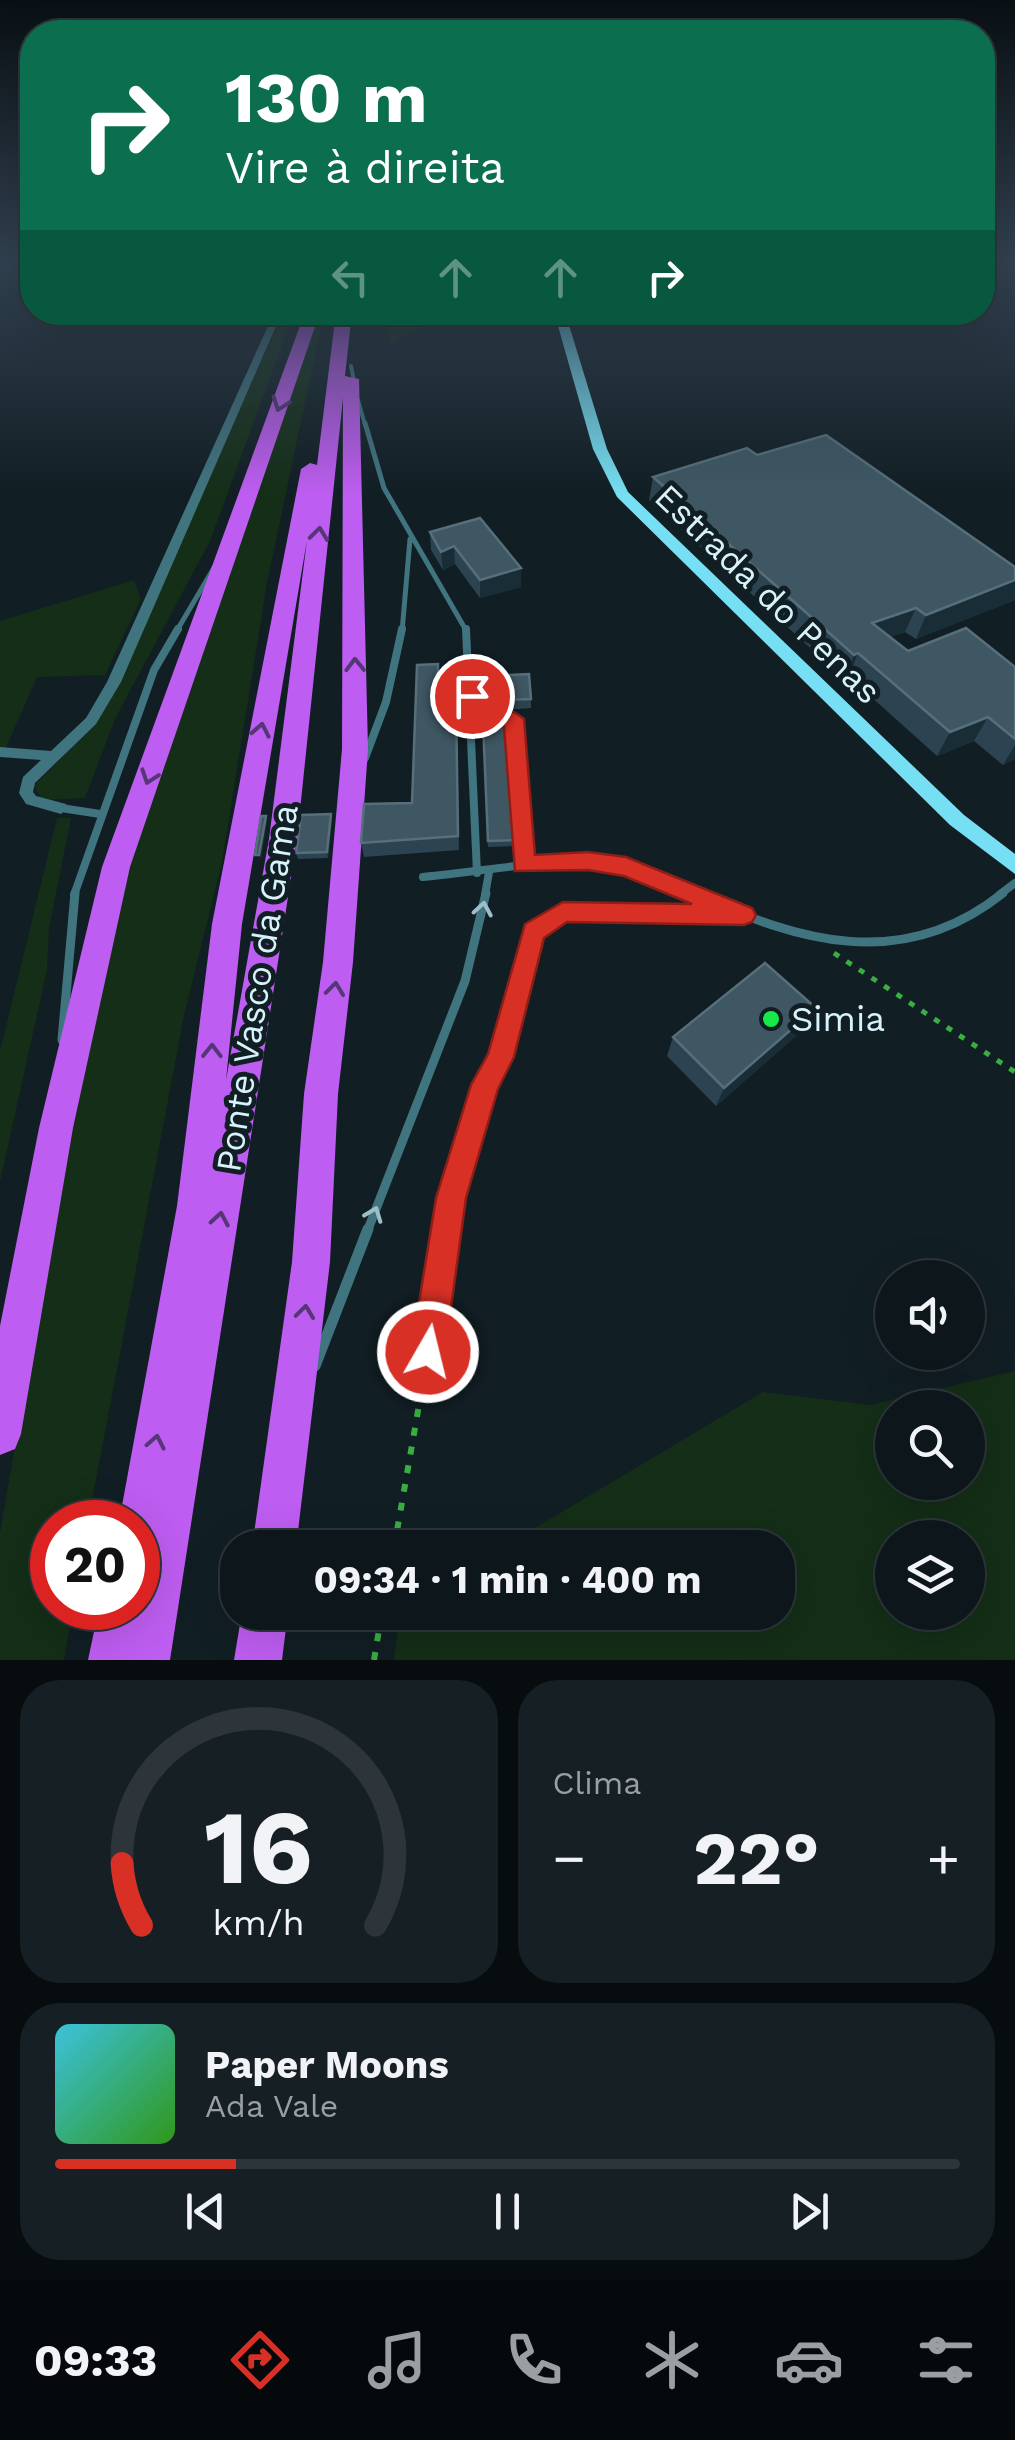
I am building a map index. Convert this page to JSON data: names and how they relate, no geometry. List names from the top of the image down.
{
  "streets": {
    "highway": ["Ponte Vasco da Gama"],
    "street": ["Estrada do Penas"]
  },
  "places": ["Simia"],
  "page": {
    "turn": ["130 m", "Vire à direita"],
    "limit": "20",
    "trip": "09:34 · 1 min · 400 m",
    "tile": "Clima",
    "heat": ["−", "22°", "+"],
    "song": ["Paper Moons", "Ada Vale"],
    "tabs": "09:33",
    "gauge": ["16", "km/h"]
  }
}
